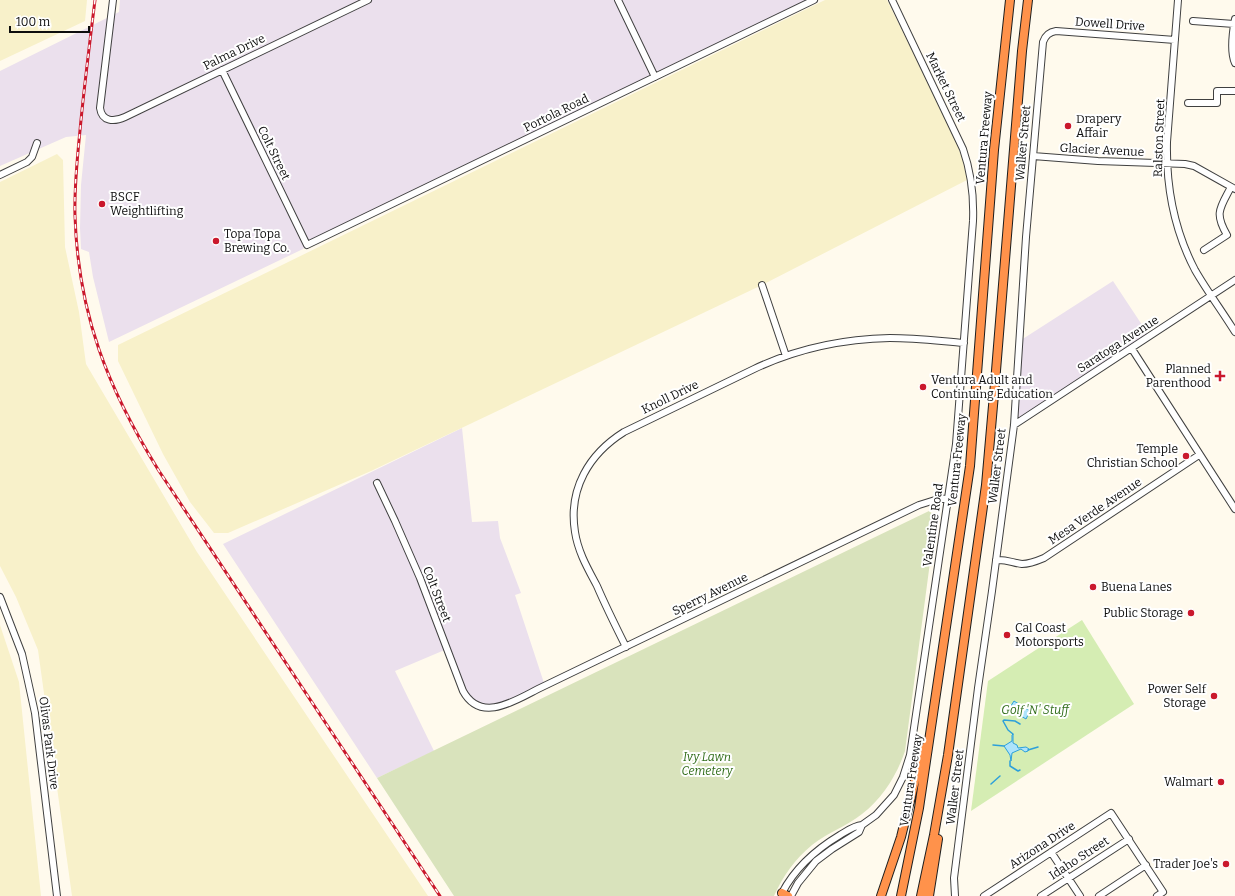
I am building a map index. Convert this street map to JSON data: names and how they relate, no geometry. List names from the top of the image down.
{
  "streets": {
    "highway": ["Ventura Freeway"],
    "street": [
      "Dowell Drive",
      "Palma Drive",
      "Market Street",
      "Portola Road",
      "Ralston Street",
      "Walker Street",
      "Glacier Avenue",
      "Colt Street",
      "Saratoga Avenue",
      "Knoll Drive",
      "Mesa Verde Avenue",
      "Valentine Road",
      "Sperry Avenue",
      "Olivas Park Drive",
      "Arizona Drive",
      "Idaho Street"
    ]
  },
  "crossings": [
    ["Dowell Drive", "Ralston Street"],
    ["Dowell Drive", "Walker Street"],
    ["Palma Drive", "Colt Street"],
    ["Market Street", "Valentine Road"],
    ["Portola Road", "Colt Street"],
    ["Ralston Street", "Glacier Avenue"],
    ["Ralston Street", "Saratoga Avenue"],
    ["Walker Street", "Glacier Avenue"],
    ["Walker Street", "Saratoga Avenue"],
    ["Walker Street", "Mesa Verde Avenue"],
    ["Colt Street", "Sperry Avenue"],
    ["Knoll Drive", "Valentine Road"],
    ["Knoll Drive", "Sperry Avenue"],
    ["Valentine Road", "Sperry Avenue"],
    ["Arizona Drive", "Idaho Street"]
  ],
  "parks": ["Golf 'N' Stuff", "Ivy Lawn Cemetery"],
  "places": {
    "other": [
      "Drapery Affair",
      "BSCF Weightlifting",
      "Topa Topa Brewing Co.",
      "Ventura Adult and Continuing Education",
      "Temple Christian School",
      "Buena Lanes",
      "Public Storage",
      "Cal Coast Motorsports",
      "Power Self Storage",
      "Walmart",
      "Trader Joe's"
    ],
    "health": ["Planned Parenthood"]
  },
  "scale_bar": "100 m"
}
